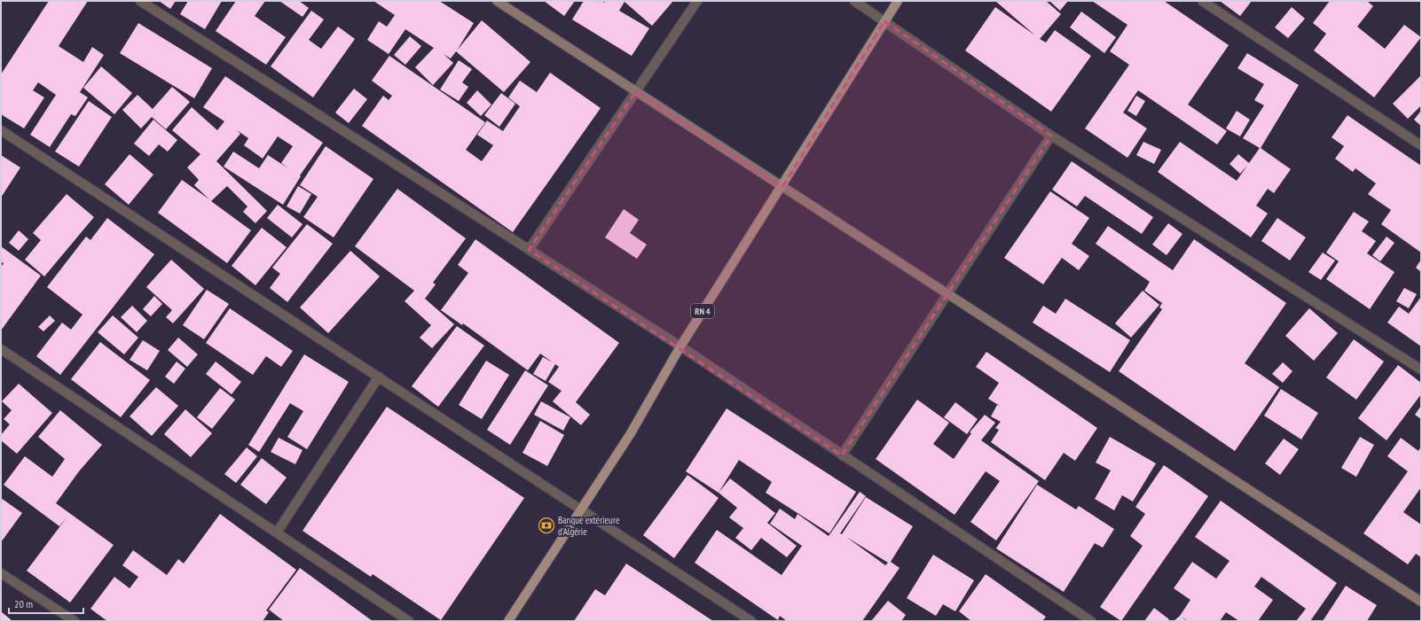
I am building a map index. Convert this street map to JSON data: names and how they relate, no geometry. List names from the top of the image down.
{
  "streets": {
    "main road": ["RN 4"]
  },
  "places": {
    "bank": ["Banque extérieure d'Algérie"]
  },
  "scale_bar": "20 m"
}
